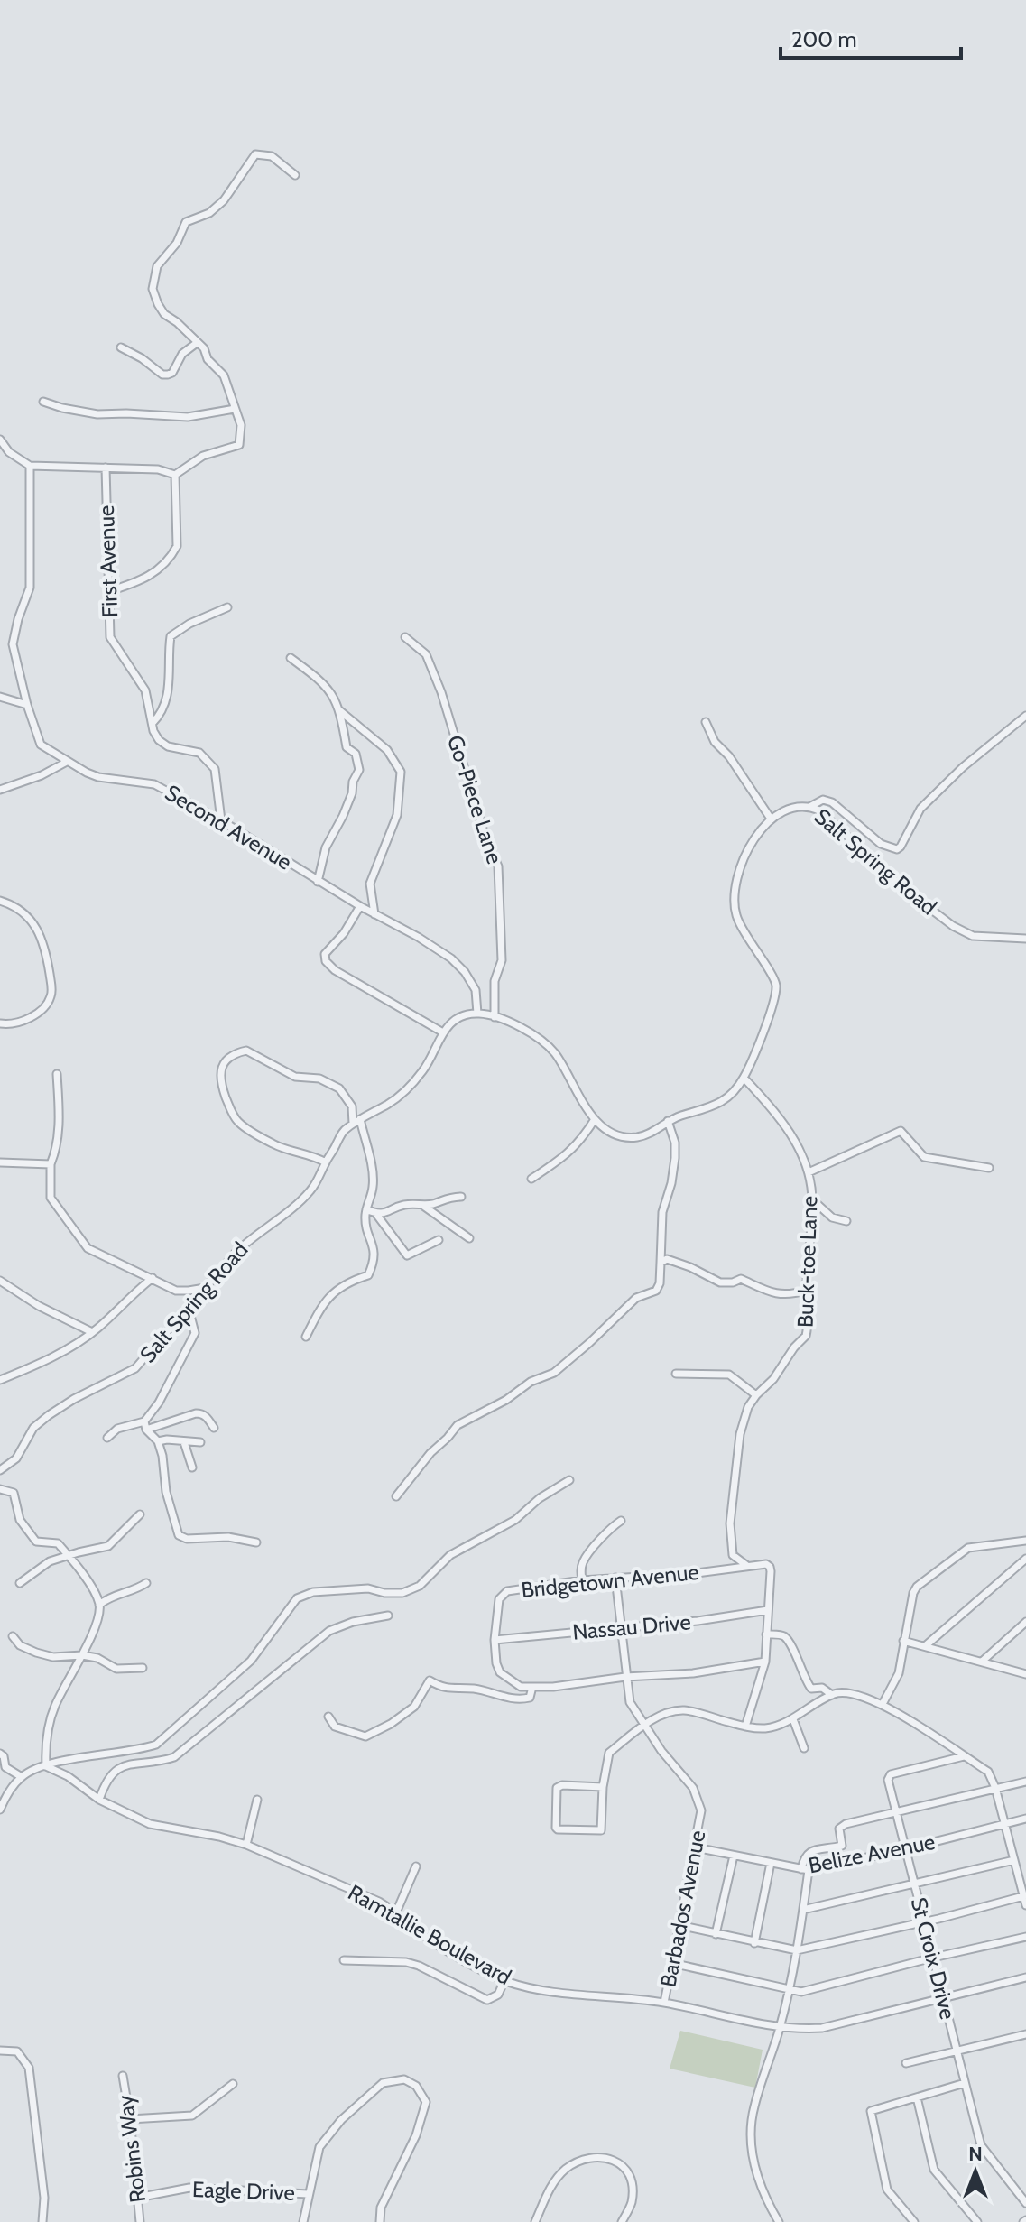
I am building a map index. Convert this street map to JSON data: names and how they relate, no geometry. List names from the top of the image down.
{
  "streets": {
    "street": [
      "First Avenue",
      "Go-Piece Lane",
      "Second Avenue",
      "Salt Spring Road",
      "Buck-toe Lane",
      "Bridgetown Avenue",
      "Nassau Drive",
      "Belize Avenue",
      "Barbados Avenue",
      "Ramtallie Boulevard",
      "St Croix Drive",
      "Robins Way",
      "Eagle Drive"
    ]
  },
  "crossings": [
    ["First Avenue", "Second Avenue"],
    ["Buck-toe Lane", "Bridgetown Avenue"],
    ["Bridgetown Avenue", "Nassau Drive"],
    ["Bridgetown Avenue", "Barbados Avenue"],
    ["Nassau Drive", "Barbados Avenue"],
    ["Belize Avenue", "Barbados Avenue"],
    ["Belize Avenue", "St Croix Drive"],
    ["Barbados Avenue", "Ramtallie Boulevard"],
    ["Ramtallie Boulevard", "St Croix Drive"],
    ["Robins Way", "Eagle Drive"]
  ],
  "scale_bar": "200 m",
  "north": "top"
}
